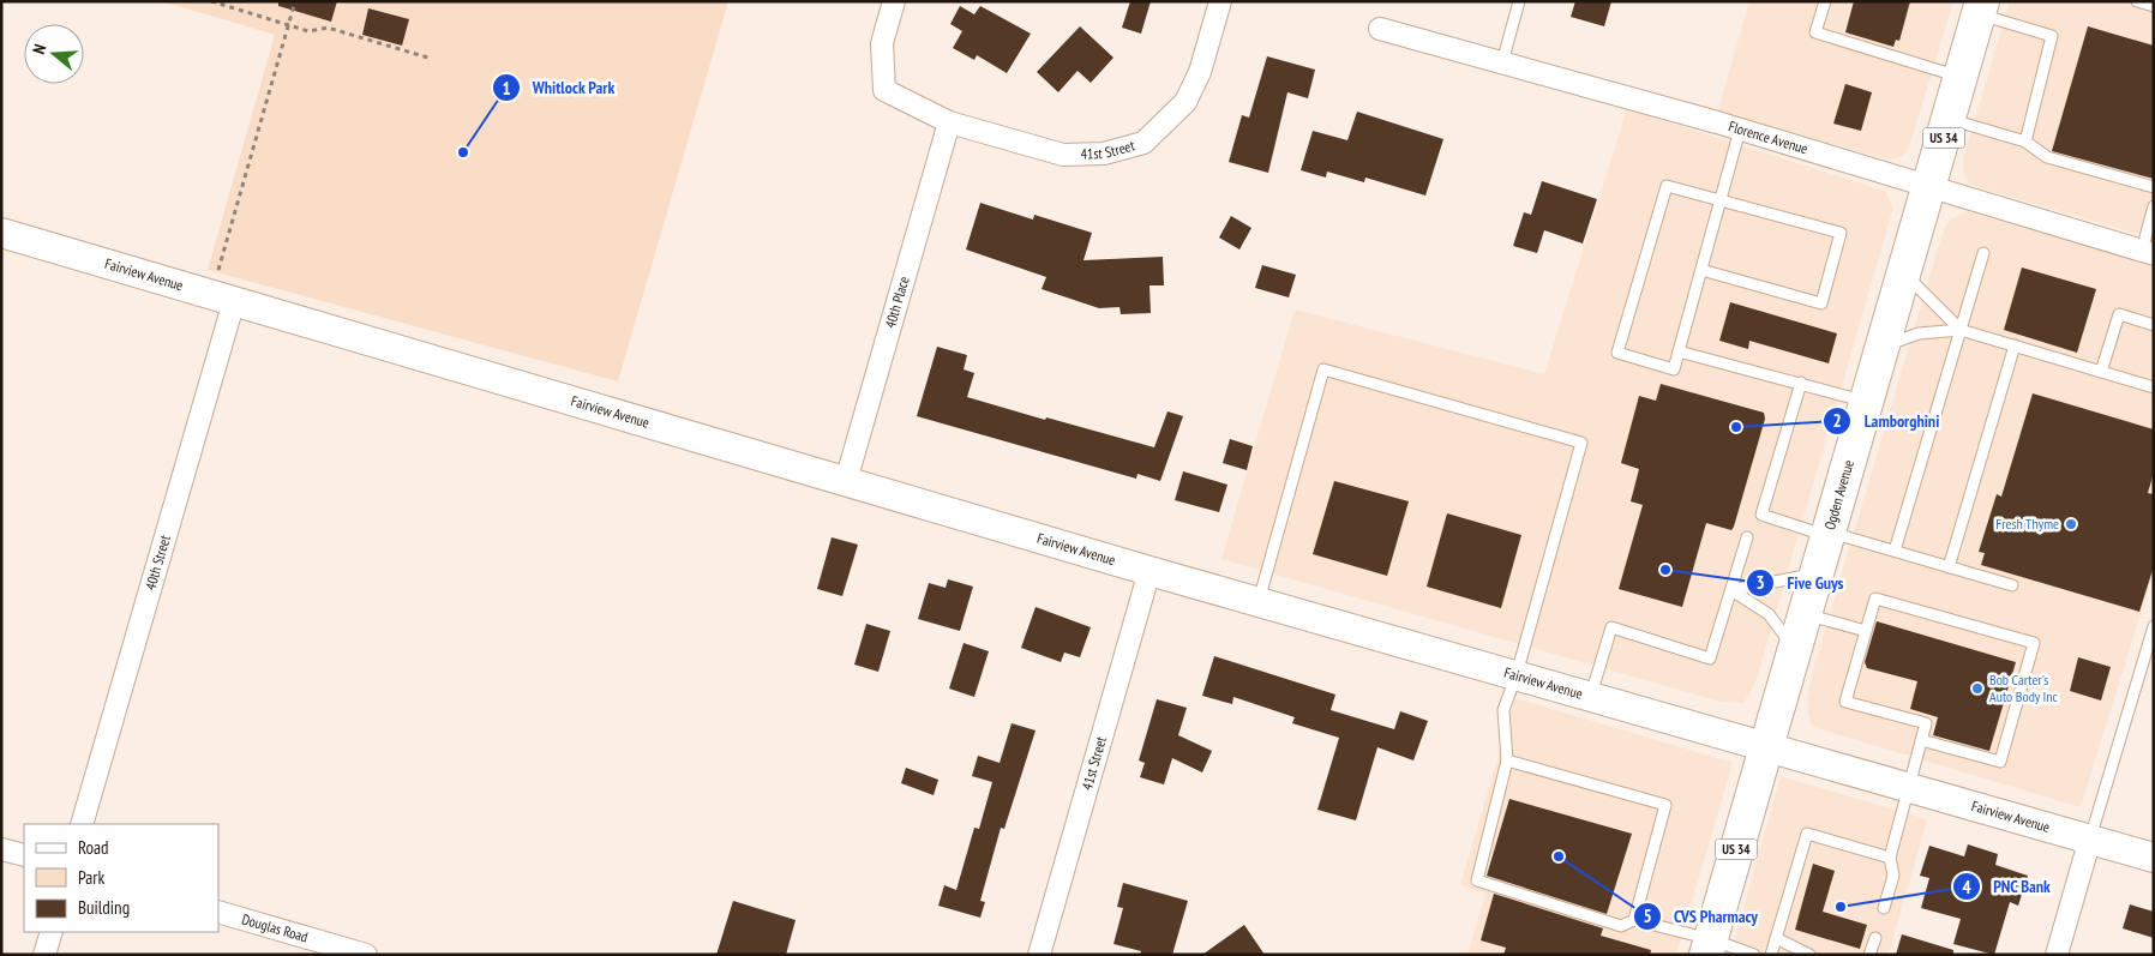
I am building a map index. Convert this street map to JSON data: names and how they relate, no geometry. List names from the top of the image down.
{
  "streets": {
    "main road": ["US 34", "Ogden Avenue"],
    "street": [
      "Florence Avenue",
      "41st Street",
      "Fairview Avenue",
      "40th Place",
      "40th Street",
      "Douglas Road"
    ]
  },
  "crossings": [
    ["Florence Avenue", "Ogden Avenue"],
    ["41st Street", "Fairview Avenue"],
    ["41st Street", "40th Place"],
    ["Fairview Avenue", "40th Place"],
    ["Fairview Avenue", "Ogden Avenue"],
    ["Fairview Avenue", "40th Street"]
  ],
  "places": [
    "Whitlock Park",
    "Lamborghini",
    "Fresh Thyme",
    "Five Guys",
    "Bob Carter's Auto Body Inc",
    "CVS Pharmacy",
    "PNC Bank"
  ],
  "legend": ["Road", "Park", "Building"],
  "north": "left"
}
